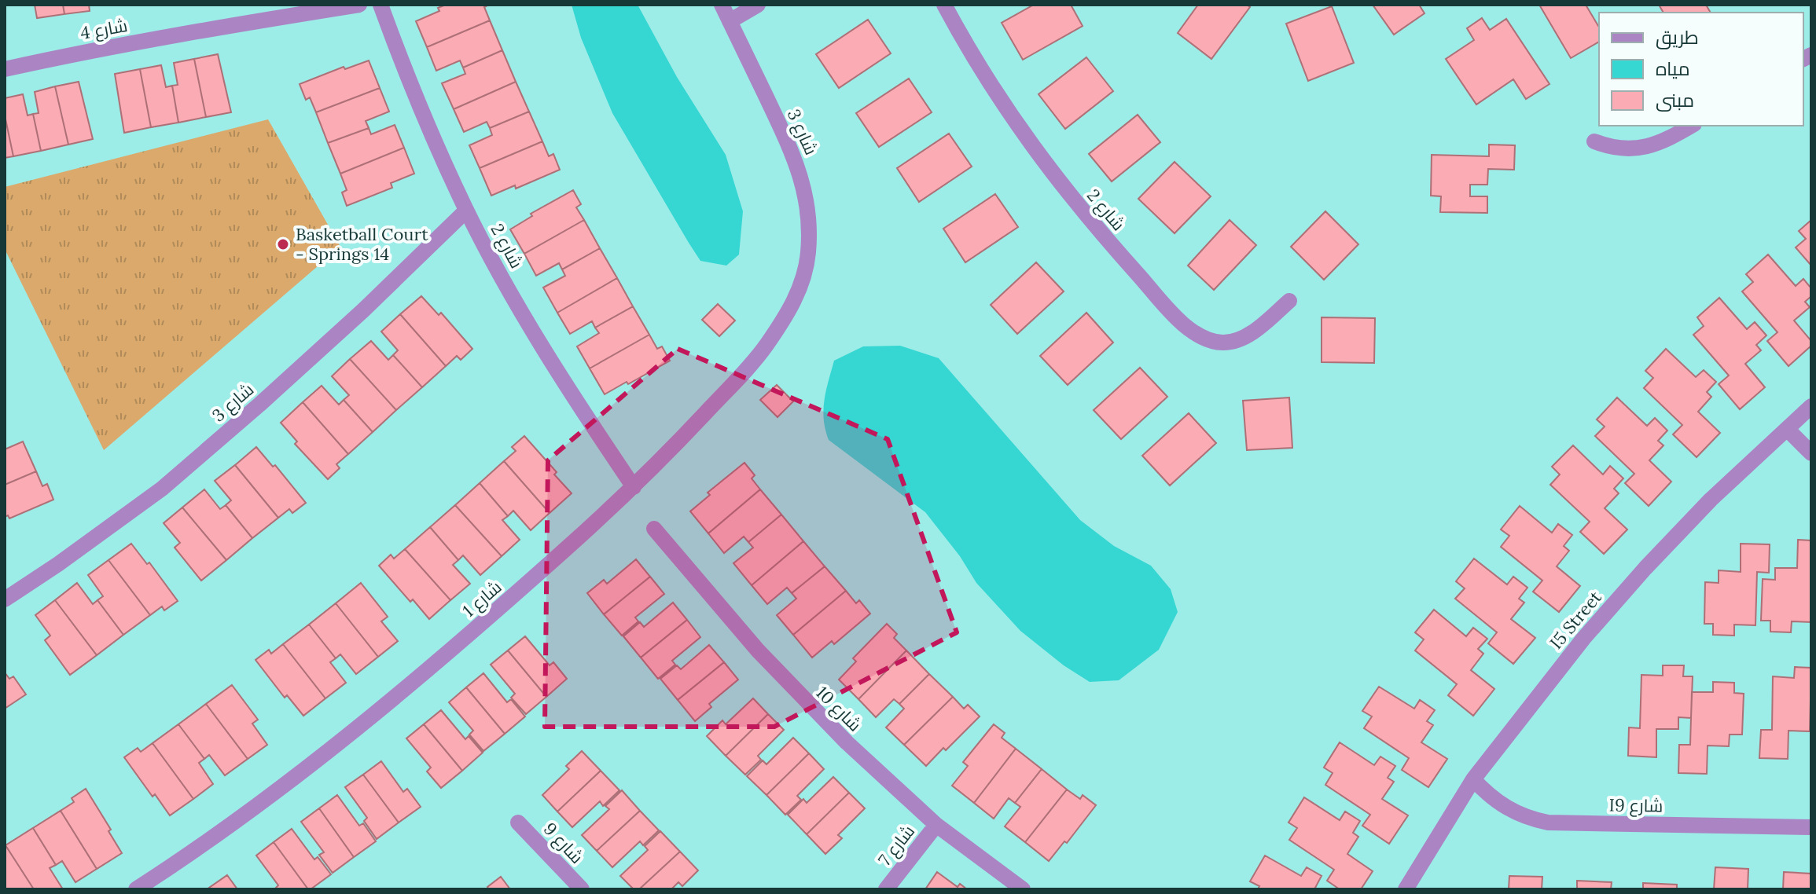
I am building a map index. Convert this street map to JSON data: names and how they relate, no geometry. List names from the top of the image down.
{
  "streets": {
    "street": [
      "شارع 4",
      "شارع 3",
      "شارع 2",
      "شارع 1",
      "I5 Street",
      "شارع 10",
      "I9 شارع",
      "شارع 9",
      "شارع 7"
    ]
  },
  "crossings": [
    ["شارع 3", "شارع 2"],
    ["شارع 3", "شارع 1"],
    ["شارع 2", "شارع 1"],
    ["I5 Street", "I9 شارع"],
    ["شارع 10", "شارع 7"]
  ],
  "places": ["Basketball Court - Springs 14"],
  "legend": ["طريق", "مياه", "مبنى"]
}
